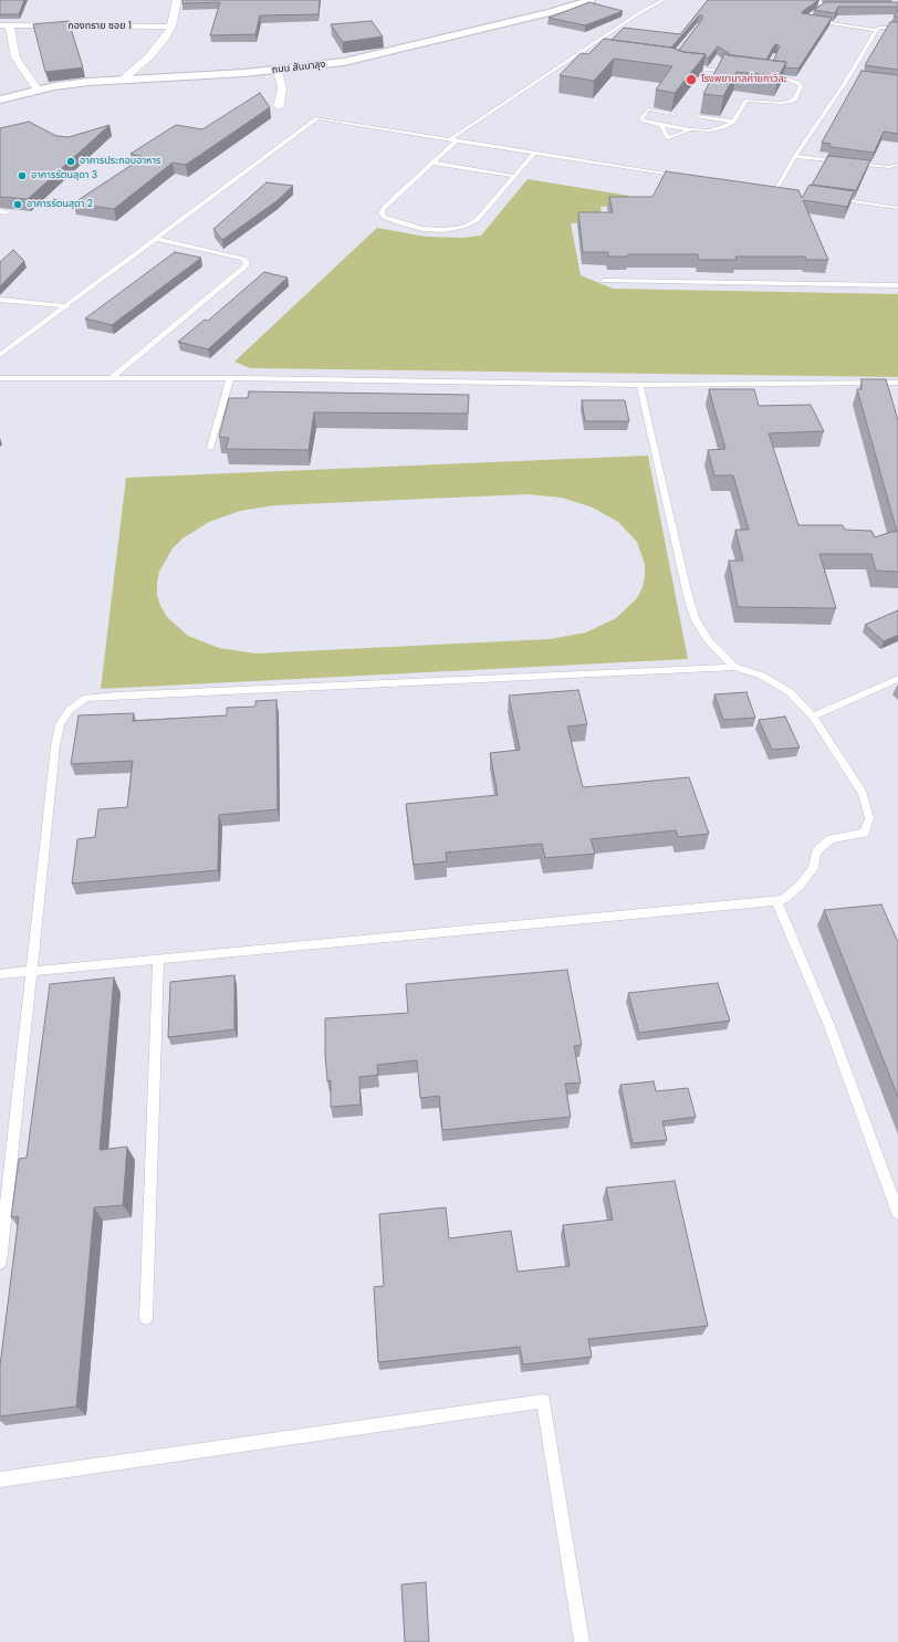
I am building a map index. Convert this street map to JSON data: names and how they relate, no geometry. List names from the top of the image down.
{
  "streets": {
    "street": ["กองทราย ซอย 1", "ถนน สันนาลุง"]
  },
  "places": [
    "โรงพยาบาลค่ายกาวิละ",
    "อาคารประกอบอาหาร",
    "อาคารรัตนสุดา 3",
    "อาคารรัตนสุดา 2"
  ]
}
